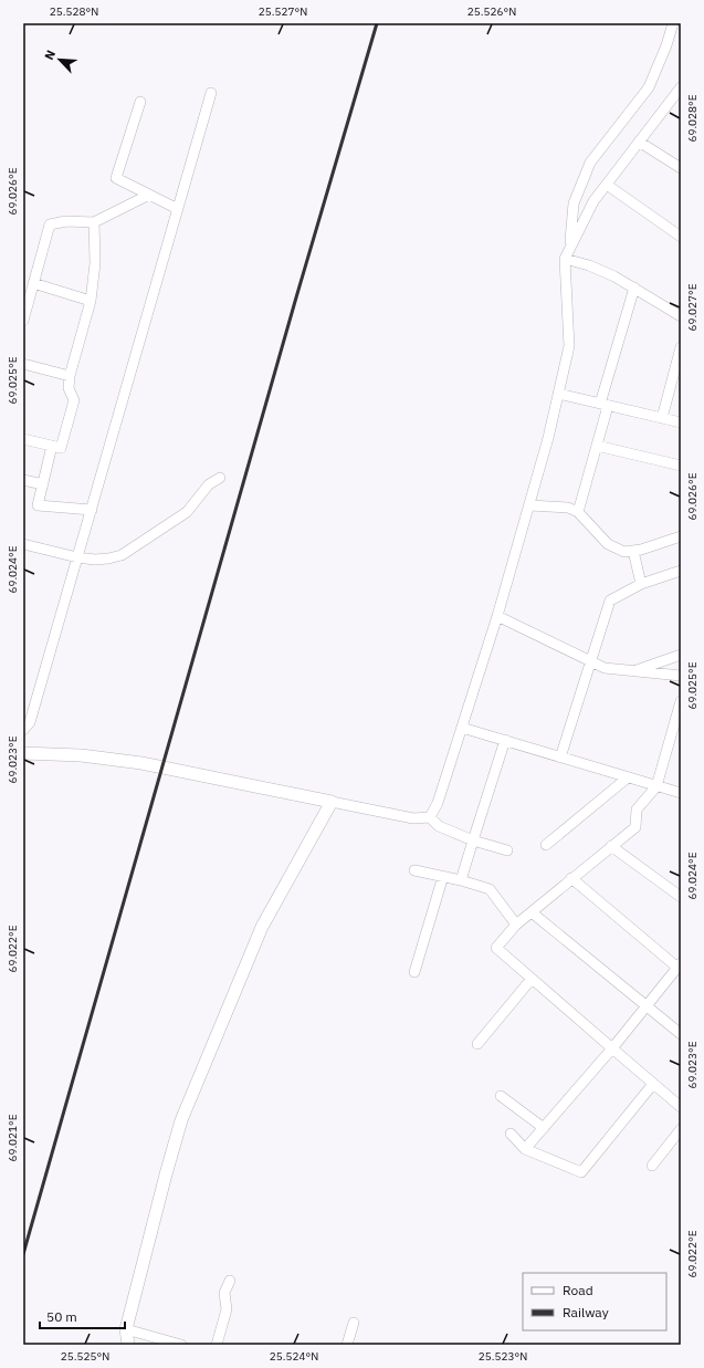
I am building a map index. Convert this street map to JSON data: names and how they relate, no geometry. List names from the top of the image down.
{
  "legend": ["Road", "Railway"],
  "scale_bar": "50 m",
  "north": "top left",
  "coordinates": [
    "25.528°N",
    "25.527°N",
    "25.526°N",
    "69.028°E",
    "69.026°E",
    "69.027°E",
    "69.025°E",
    "69.024°E",
    "69.023°E",
    "69.022°E",
    "69.021°E",
    "25.525°N",
    "25.524°N",
    "25.523°N"
  ]
}
